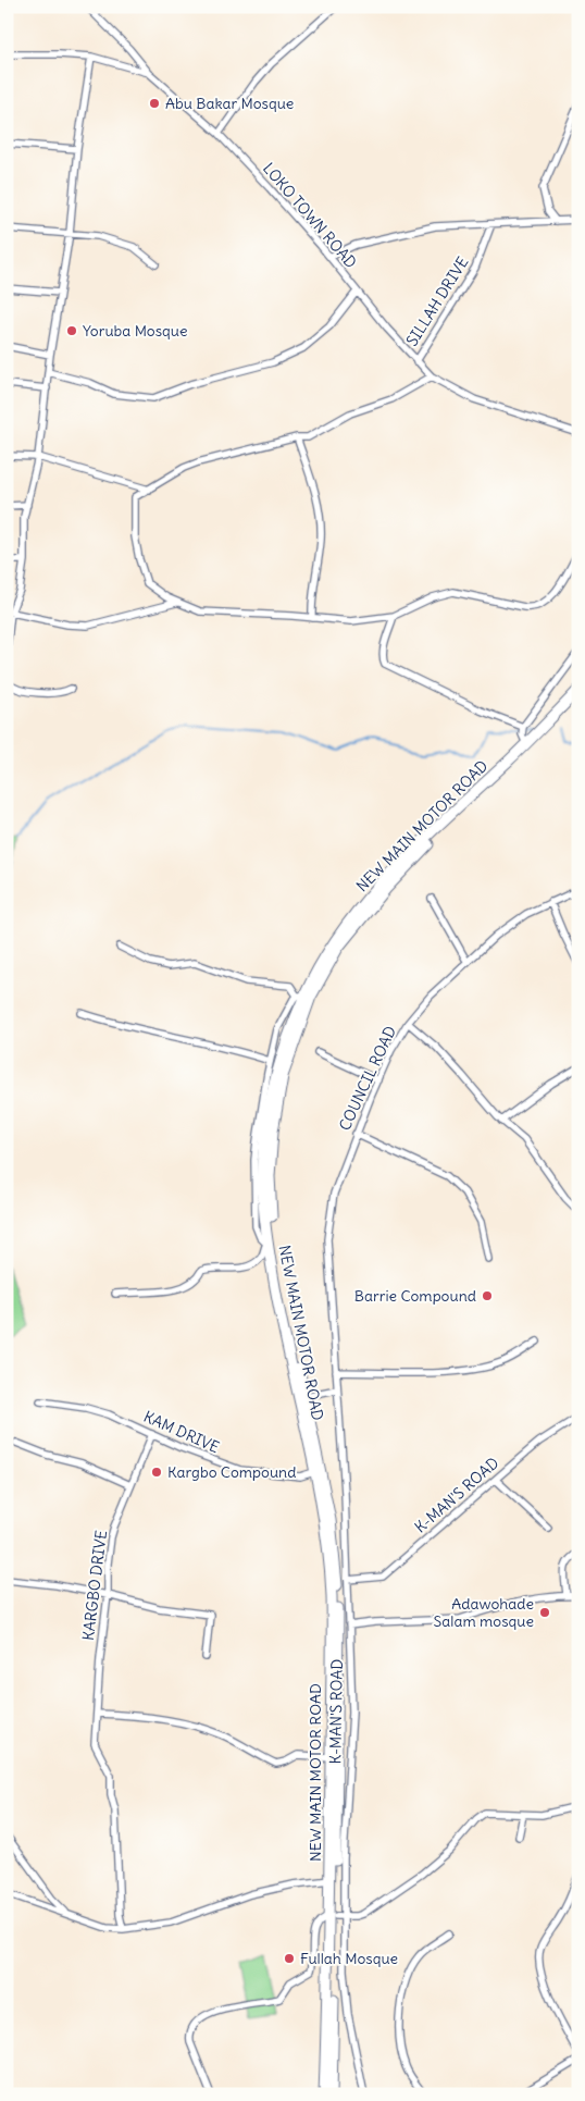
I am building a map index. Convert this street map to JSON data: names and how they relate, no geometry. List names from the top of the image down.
{
  "streets": {
    "highway": ["NEW MAIN MOTOR ROAD"],
    "street": [
      "LOKO TOWN ROAD",
      "SILLAH DRIVE",
      "COUNCIL ROAD",
      "KAM DRIVE",
      "K-MAN'S ROAD",
      "KARGBO DRIVE"
    ]
  },
  "crossings": [
    ["LOKO TOWN ROAD", "SILLAH DRIVE"],
    ["NEW MAIN MOTOR ROAD", "KAM DRIVE"],
    ["NEW MAIN MOTOR ROAD", "K-MAN'S ROAD"],
    ["COUNCIL ROAD", "K-MAN'S ROAD"],
    ["KAM DRIVE", "KARGBO DRIVE"]
  ],
  "places": [
    "Abu Bakar Mosque",
    "Yoruba Mosque",
    "Barrie Compound",
    "Kargbo Compound",
    "Adawohade Salam mosque",
    "Fullah Mosque"
  ]
}
